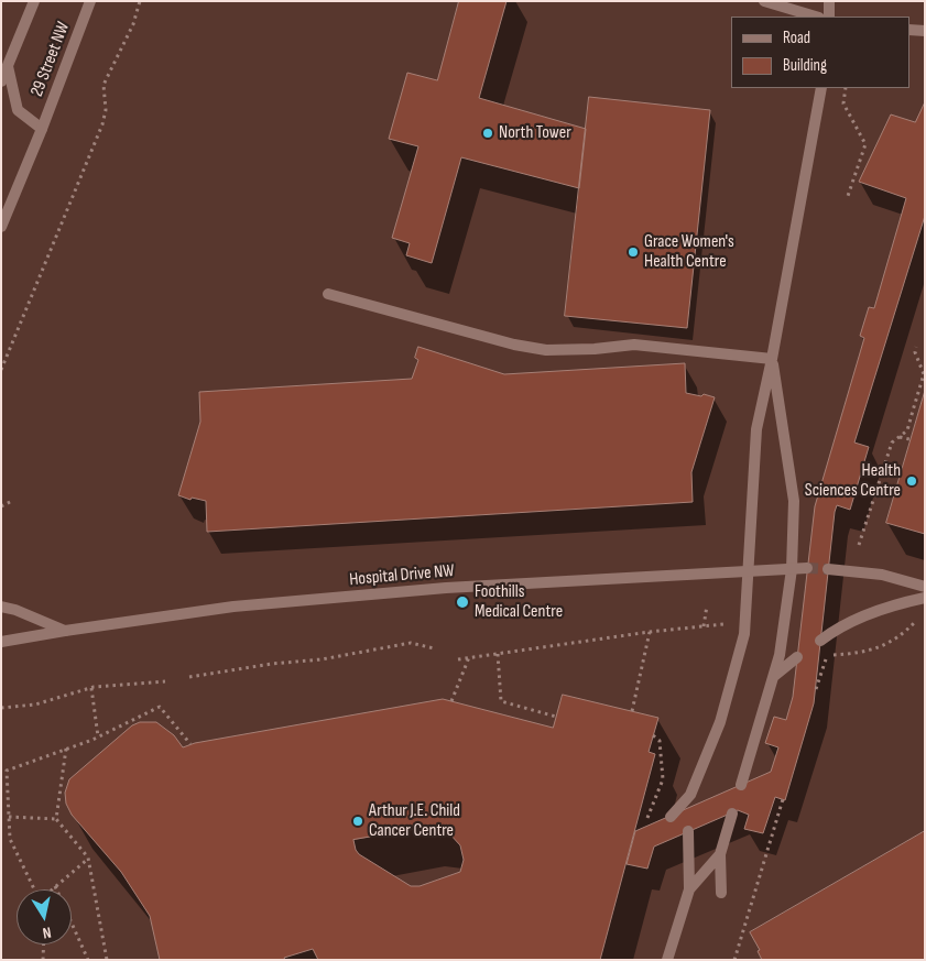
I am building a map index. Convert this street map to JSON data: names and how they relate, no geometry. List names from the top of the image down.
{
  "streets": {
    "street": ["29 Street NW", "Hospital Drive NW"]
  },
  "places": [
    "North Tower",
    "Grace Women's Health Centre",
    "Health Sciences Centre",
    "Foothills Medical Centre",
    "Arthur J.E. Child Cancer Centre"
  ],
  "legend": ["Road", "Building"],
  "north": "bottom"
}
